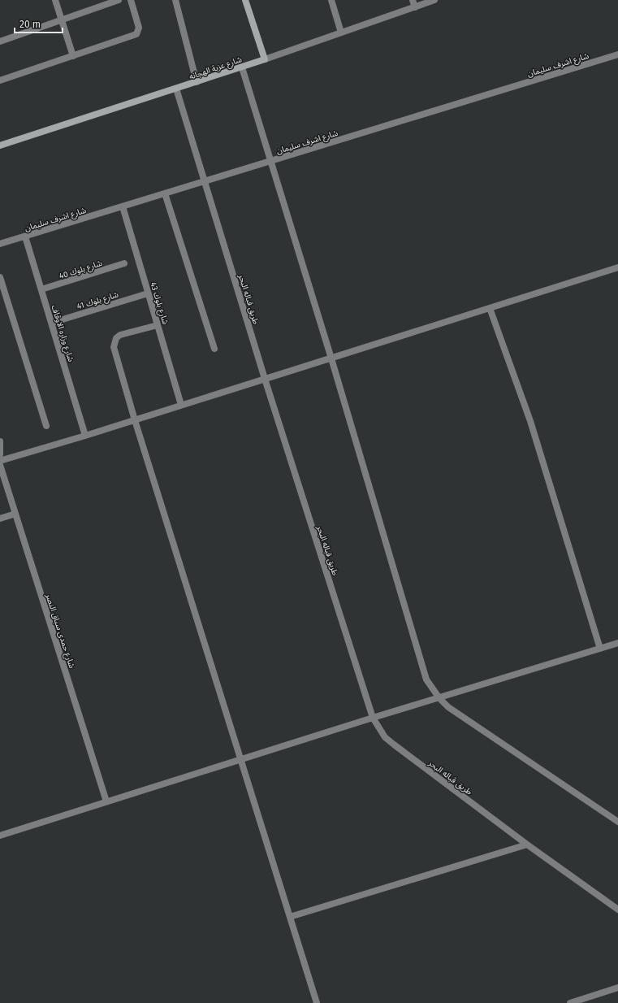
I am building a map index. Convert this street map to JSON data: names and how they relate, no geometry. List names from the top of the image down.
{
  "streets": {
    "street": [
      "شارع اشرف سليمان",
      "شارع عزبة الهجانه",
      "شارع بلوك 40",
      "طريق قباله البحر",
      "شارع بلوك 41",
      "شارع بلوك 43",
      "شارع وزاره الاوقاف",
      "شارع حمدى سباق النصر"
    ]
  },
  "crossings": [
    ["شارع اشرف سليمان", "طريق قباله البحر"],
    ["شارع اشرف سليمان", "شارع بلوك 43"],
    ["شارع اشرف سليمان", "شارع وزاره الاوقاف"],
    ["شارع عزبة الهجانه", "طريق قباله البحر"],
    ["شارع بلوك 40", "شارع وزاره الاوقاف"],
    ["شارع بلوك 41", "شارع بلوك 43"],
    ["شارع بلوك 41", "شارع وزاره الاوقاف"]
  ],
  "scale_bar": "20 m"
}
